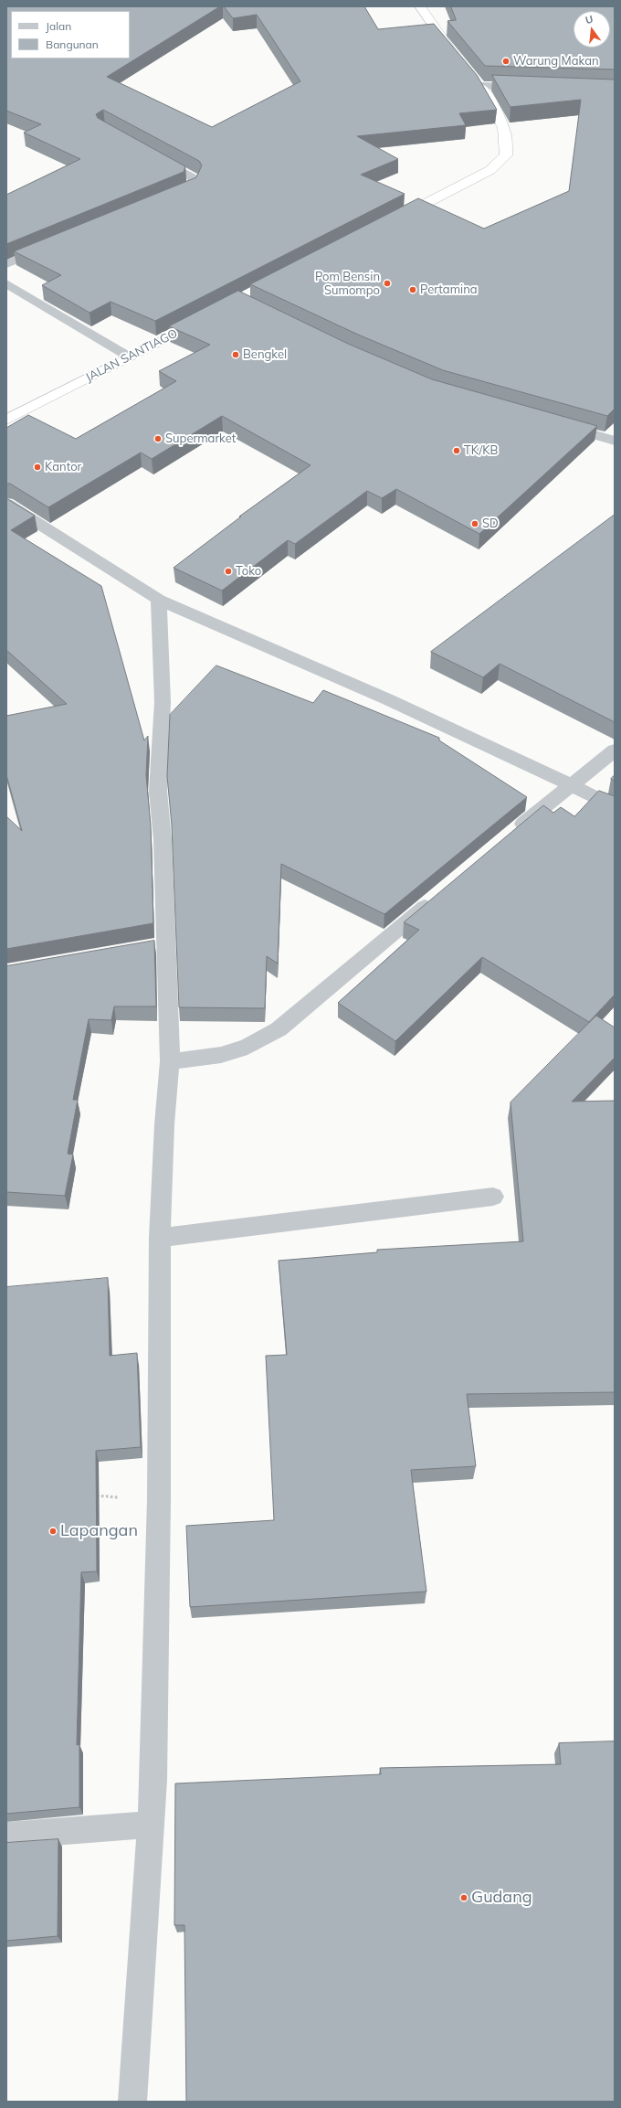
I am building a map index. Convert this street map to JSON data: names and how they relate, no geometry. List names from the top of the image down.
{
  "streets": {
    "highway": ["JALAN SANTIAGO"]
  },
  "places": [
    "Warung Makan",
    "Pom Bensin Sumompo",
    "Pertamina",
    "Bengkel",
    "Supermarket",
    "TK/KB",
    "Kantor",
    "SD",
    "Toko",
    "Lapangan",
    "Gudang"
  ],
  "legend": ["Jalan", "Bangunan"],
  "north": "top"
}
